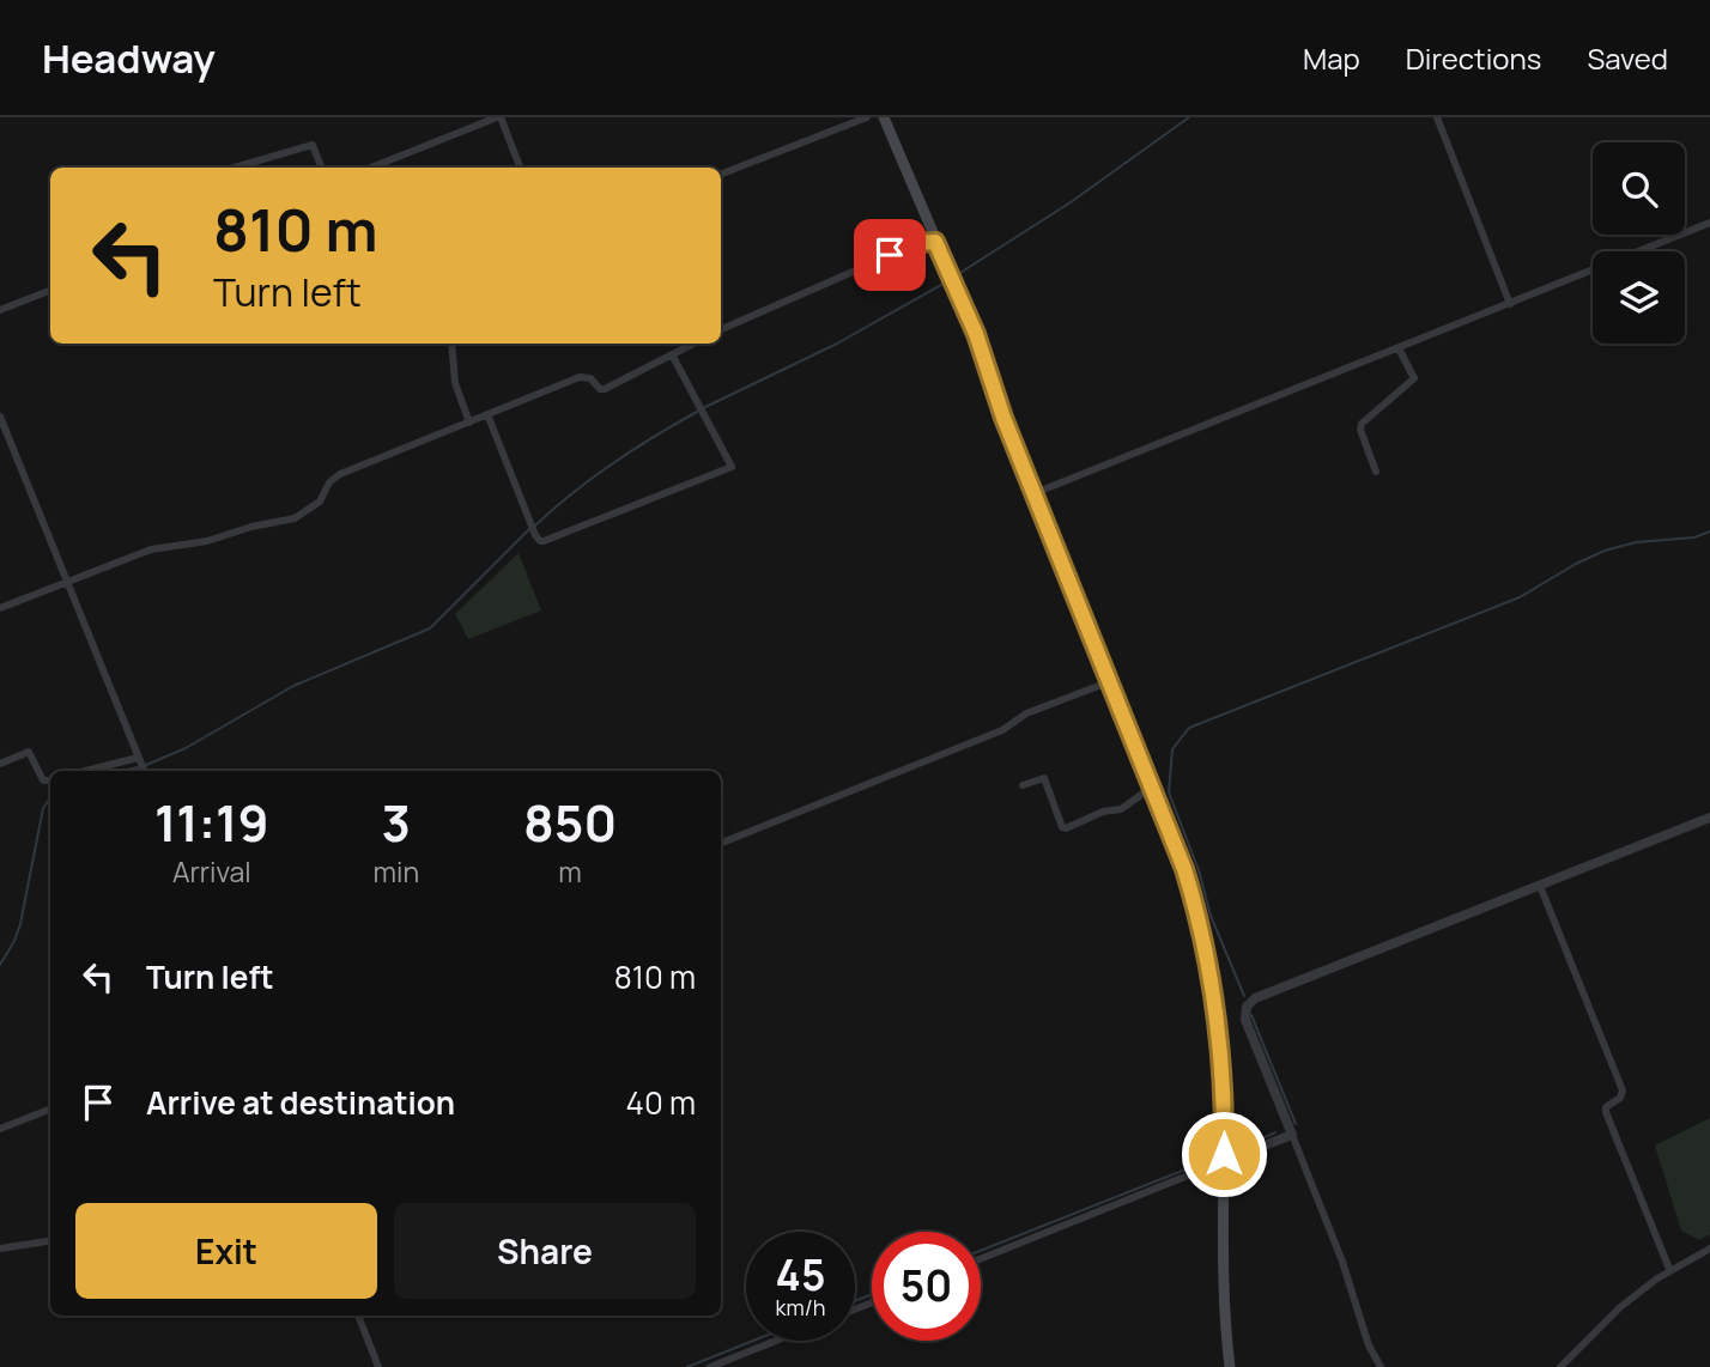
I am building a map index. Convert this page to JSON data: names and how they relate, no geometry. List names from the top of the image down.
{
  "page": {
    "header": "Headway",
    "nav": ["Map", "Directions", "Saved"],
    "turn": ["810 m", "Turn left"],
    "eta": [
      "11:19",
      "Arrival",
      "3",
      "min",
      "850",
      "m"
    ],
    "list": [
      {
        "name": "Turn left",
        "value": "810 m"
      },
      {
        "name": "Arrive at destination",
        "value": "40 m"
      }
    ],
    "buttons": ["Exit", "Share"],
    "speed": "45 km/h",
    "limit": "50"
  }
}
